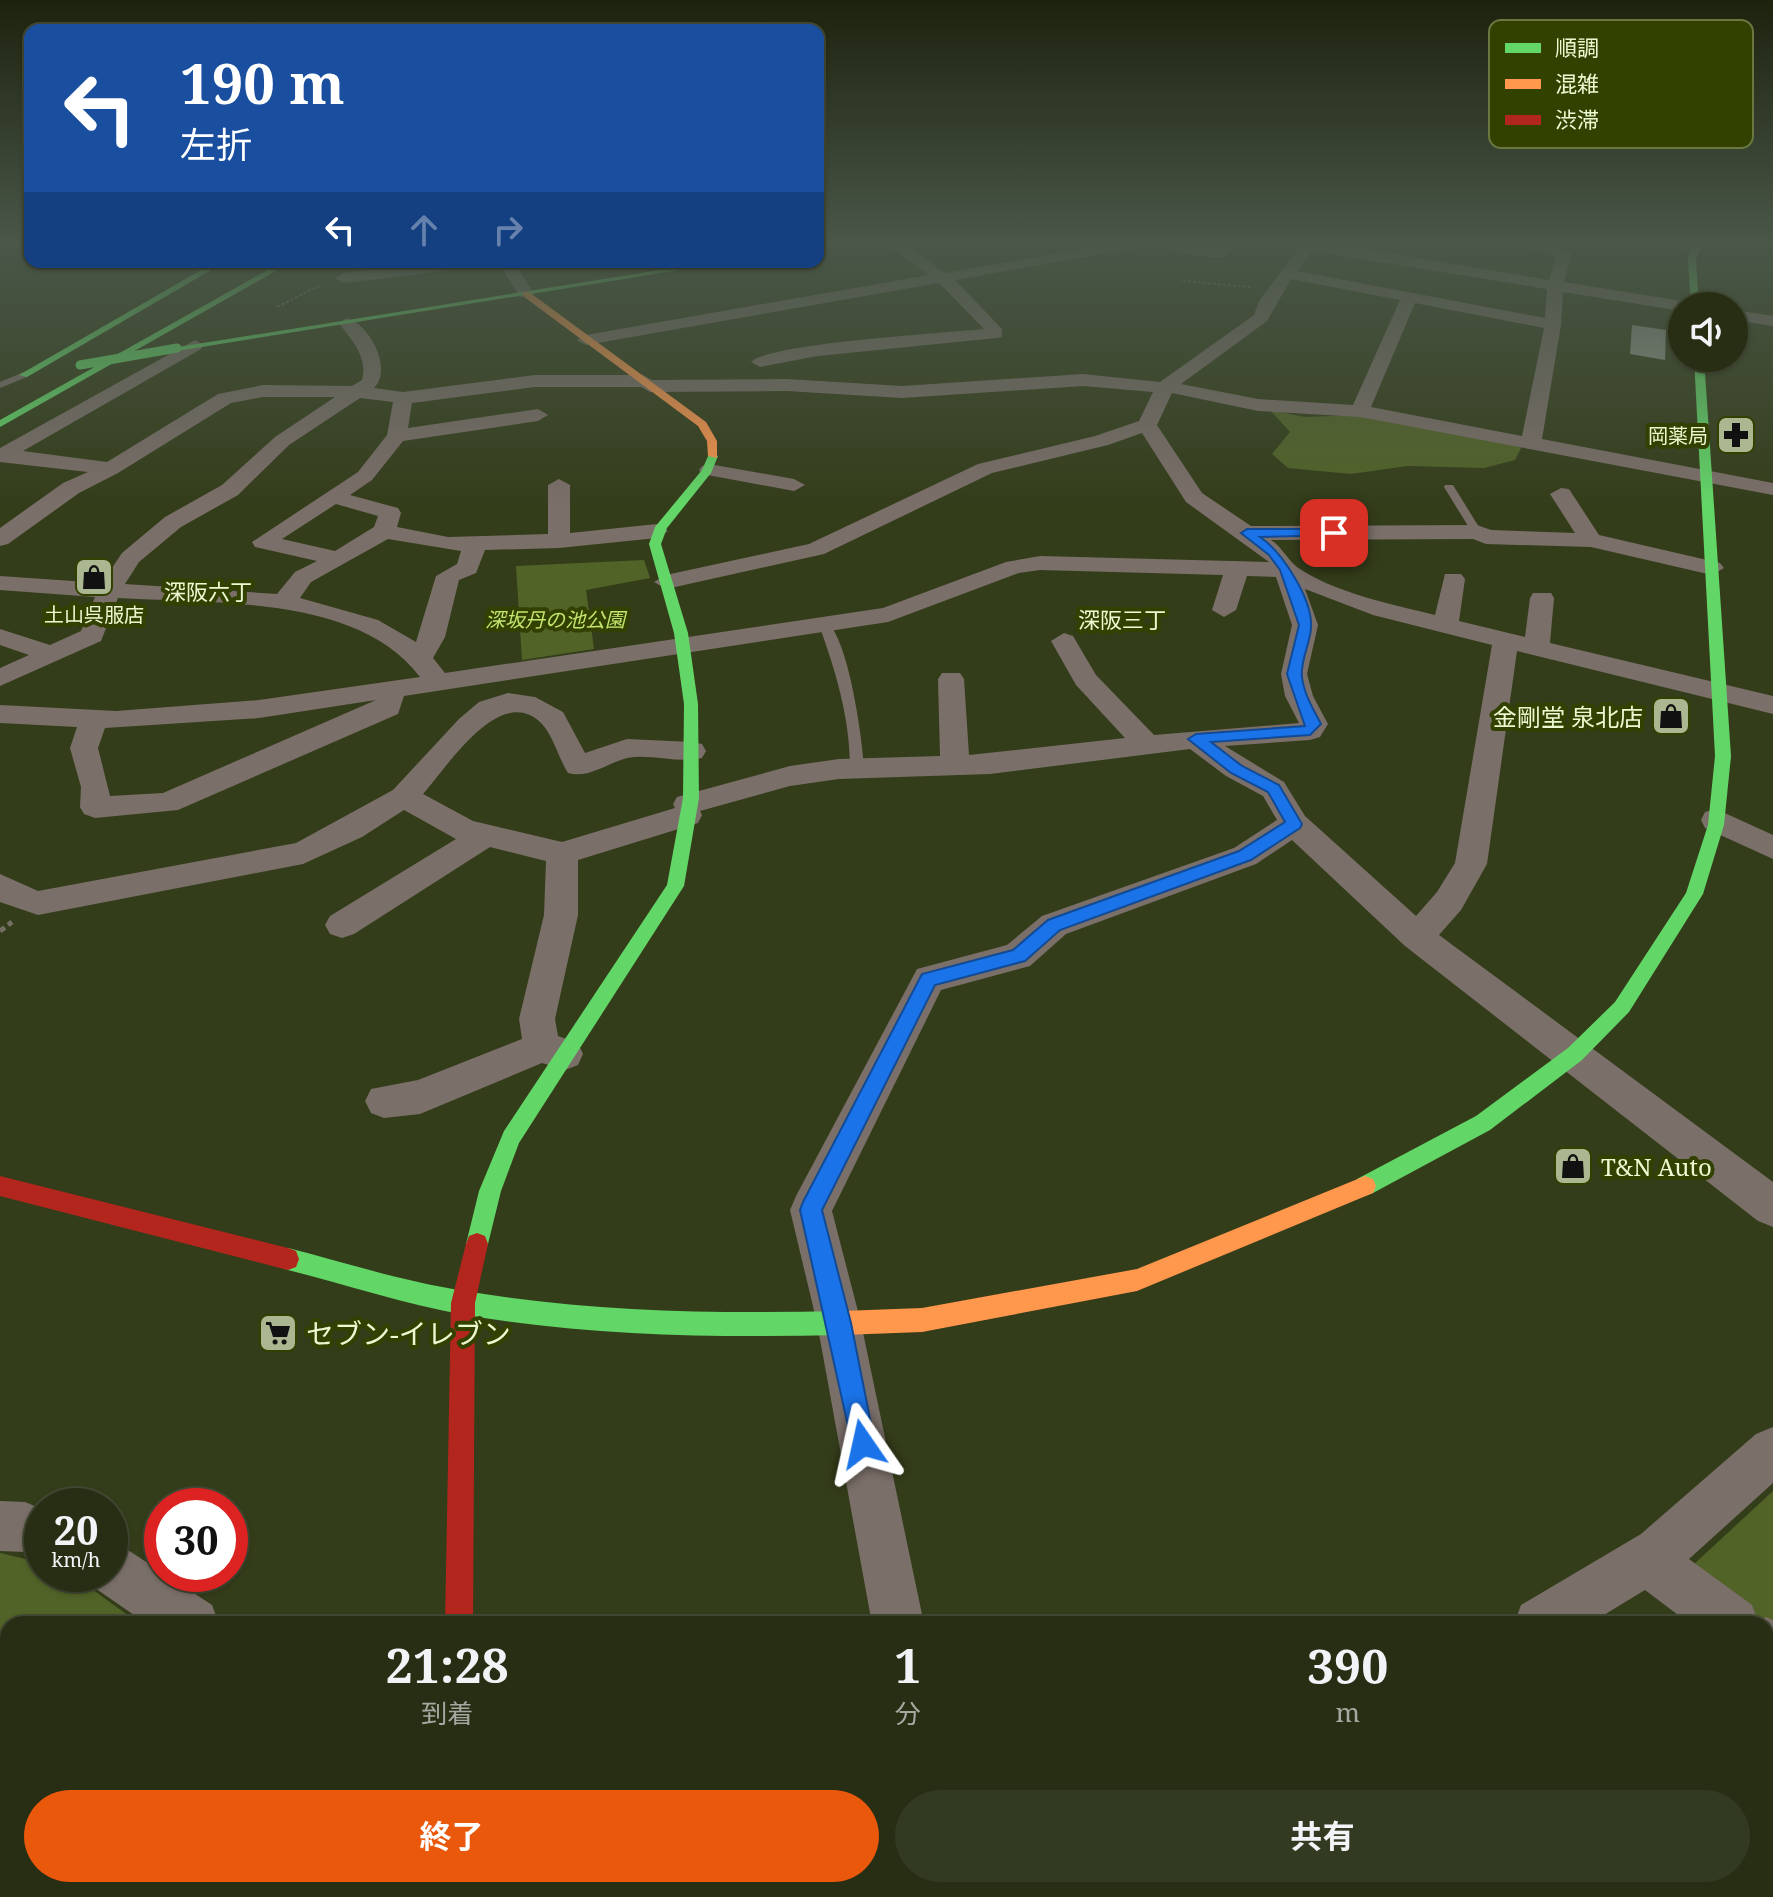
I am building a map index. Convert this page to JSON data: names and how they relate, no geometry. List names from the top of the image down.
{
  "districts": ["深阪六丁", "深阪三丁"],
  "parks": ["深坂丹の池公園"],
  "places": {
    "pharmacy": ["岡薬局"],
    "shop": ["土山呉服店", "金剛堂 泉北店", "T&N Auto"],
    "supermarket": ["セブン-イレブン"]
  },
  "legend": ["順調", "混雑", "渋滞"],
  "page": {
    "turn": ["190 m", "左折"],
    "speed": "20 km/h",
    "limit": "30",
    "eta": [
      "21:28",
      "到着",
      "1",
      "分",
      "390",
      "m"
    ],
    "buttons": ["終了", "共有"]
  }
}
